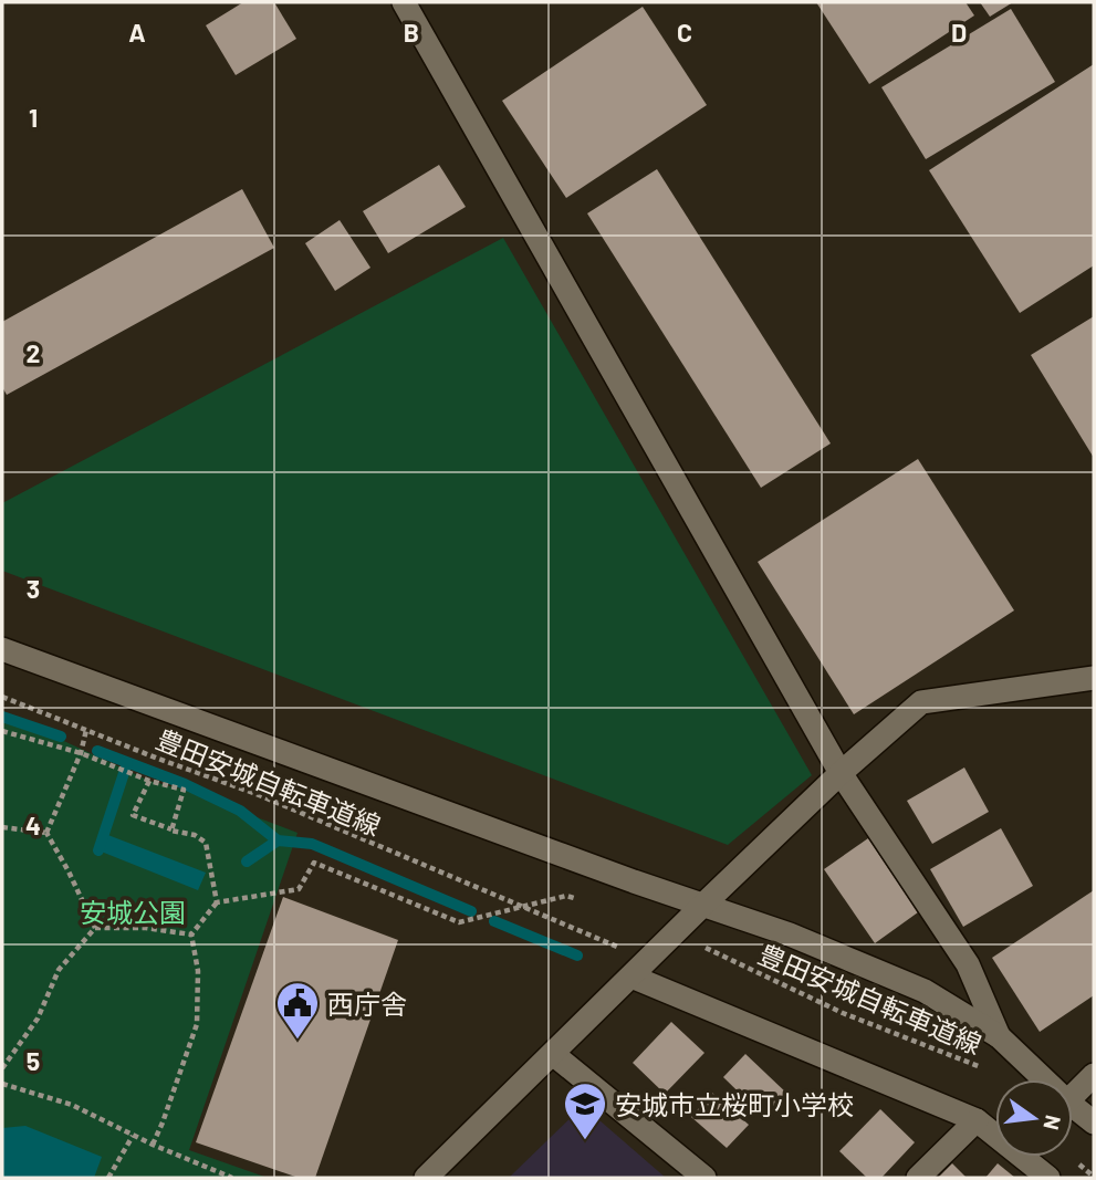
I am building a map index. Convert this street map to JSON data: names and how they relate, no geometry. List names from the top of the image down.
{
  "streets": {
    "path": ["豊田安城自転車道線"]
  },
  "parks": ["安城公園"],
  "places": {
    "public building": ["西庁舎"],
    "school or university": ["安城市立桜町小学校"]
  },
  "north": "right",
  "grid": {
    "columns": [
      "A",
      "B",
      "C",
      "D"
    ],
    "rows": [
      "1",
      "2",
      "3",
      "4",
      "5"
    ]
  }
}
